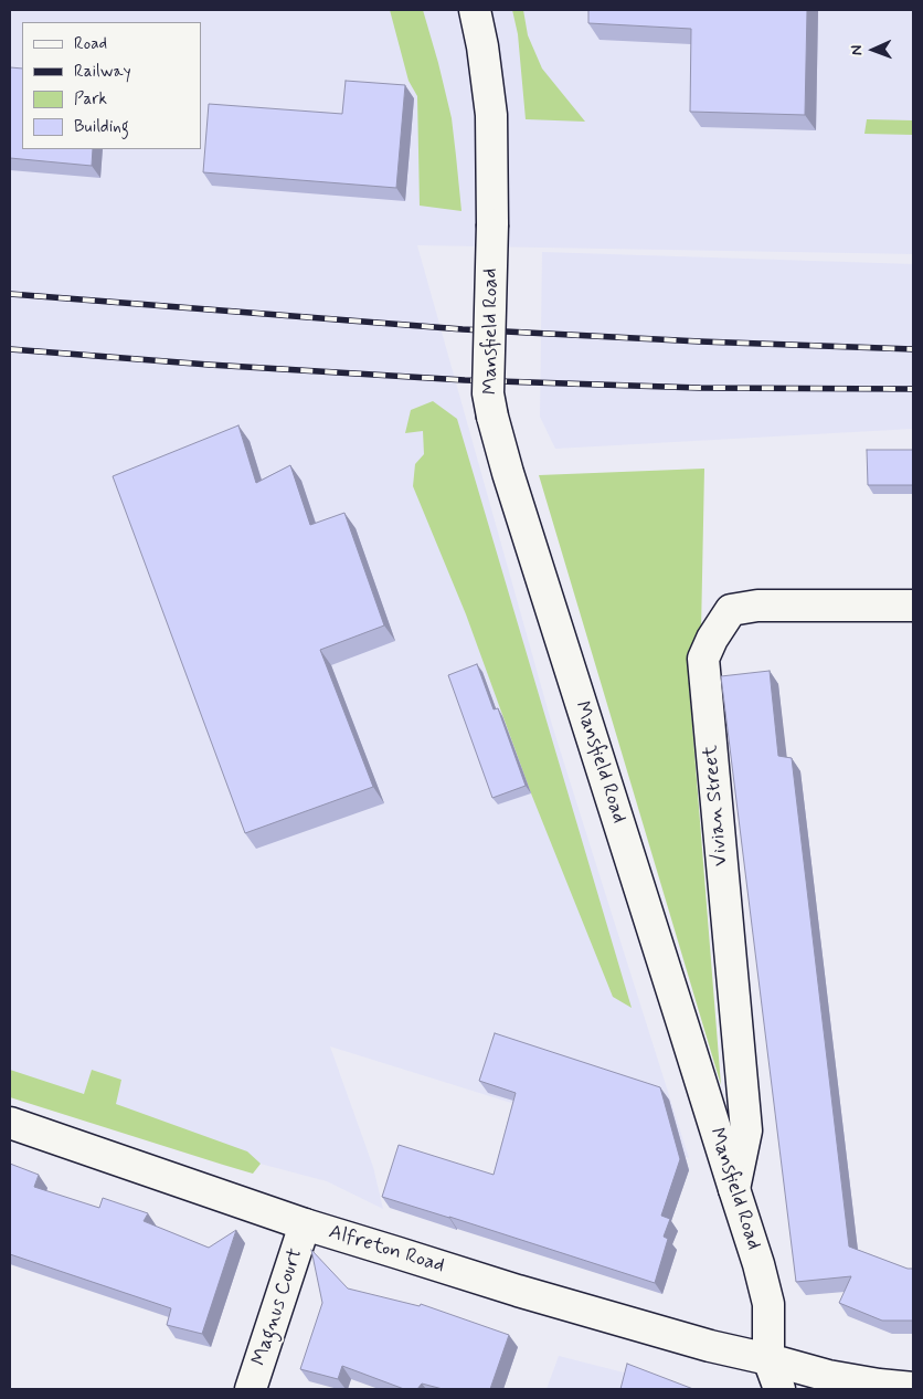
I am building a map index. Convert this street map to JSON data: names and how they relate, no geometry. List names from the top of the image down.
{
  "streets": {
    "street": [
      "Mansfield Road",
      "Vivian Street",
      "Alfreton Road",
      "Magnus Court"
    ]
  },
  "crossings": [
    ["Mansfield Road", "Vivian Street"],
    ["Mansfield Road", "Alfreton Road"],
    ["Alfreton Road", "Magnus Court"]
  ],
  "legend": [
    "Road",
    "Railway",
    "Park",
    "Building"
  ],
  "north": "left"
}
